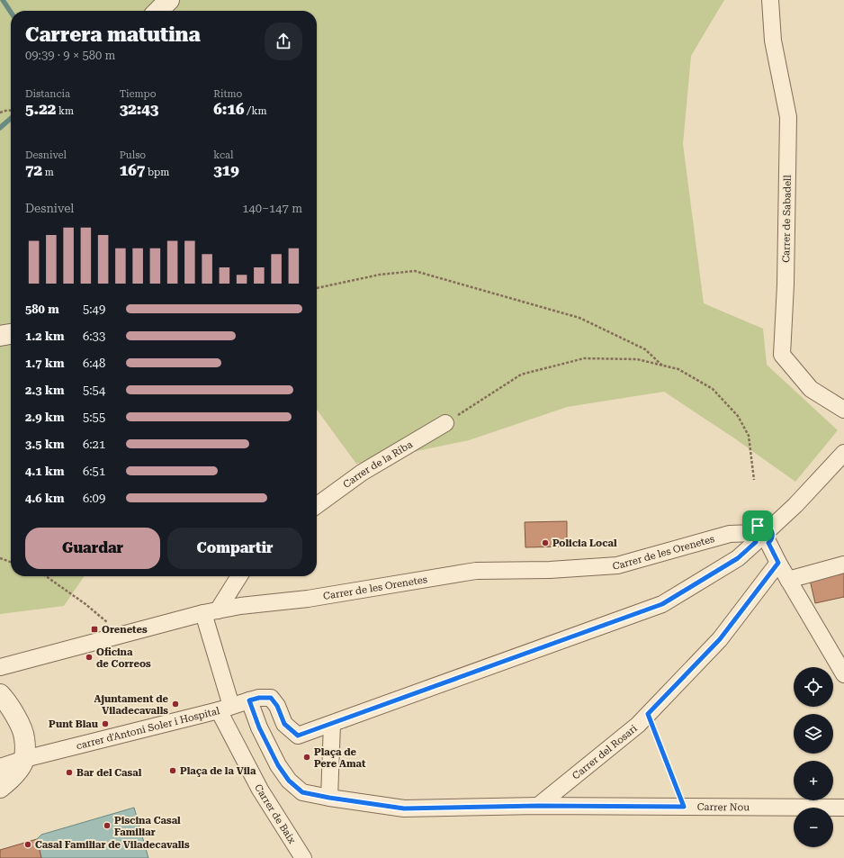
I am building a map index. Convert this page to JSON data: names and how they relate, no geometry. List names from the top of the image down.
{
  "streets": {
    "street": [
      "Carrer de Sabadell",
      "Carrer de la Riba",
      "Carrer de les Orenetes",
      "carrer d'Antoni Soler i Hospital",
      "Carrer del Rosari",
      "Carrer Nou",
      "Carrer de Baix"
    ]
  },
  "crossings": [
    ["Carrer de les Orenetes", "Carrer de Baix"],
    ["carrer d'Antoni Soler i Hospital", "Carrer Nou"],
    ["carrer d'Antoni Soler i Hospital", "Carrer de Baix"],
    ["Carrer del Rosari", "Carrer Nou"]
  ],
  "places": {
    "other": [
      "Policia Local",
      "Oficina de Correos",
      "Ajuntament de Viladecavalls",
      "Punt Blau",
      "Plaça de Pere Amat",
      "Plaça de la Vila",
      "Bar del Casal",
      "Piscina Casal Familiar",
      "Casal Familiar de Viladecavalls"
    ],
    "transit": ["Orenetes"]
  },
  "page": {
    "heading": ["Carrera matutina", "09:39 · 9 × 580 m"],
    "stats": [
      ["Distancia", "5.22 km"],
      ["Tiempo", "32:43"],
      ["Ritmo", "6:16 /km"],
      ["Desnivel", "72 m"],
      ["Pulso", "167 bpm"],
      ["kcal", "319"]
    ],
    "chart": ["Desnivel", "140–147 m"],
    "list": [
      {
        "name": "580 m",
        "note": "5:49"
      },
      {
        "name": "1.2 km",
        "note": "6:33"
      },
      {
        "name": "1.7 km",
        "note": "6:48"
      },
      {
        "name": "2.3 km",
        "note": "5:54"
      },
      {
        "name": "2.9 km",
        "note": "5:55"
      },
      {
        "name": "3.5 km",
        "note": "6:21"
      },
      {
        "name": "4.1 km",
        "note": "6:51"
      },
      {
        "name": "4.6 km",
        "note": "6:09"
      }
    ],
    "buttons": ["Guardar", "Compartir"],
    "map_buttons": ["+", "−"]
  }
}
